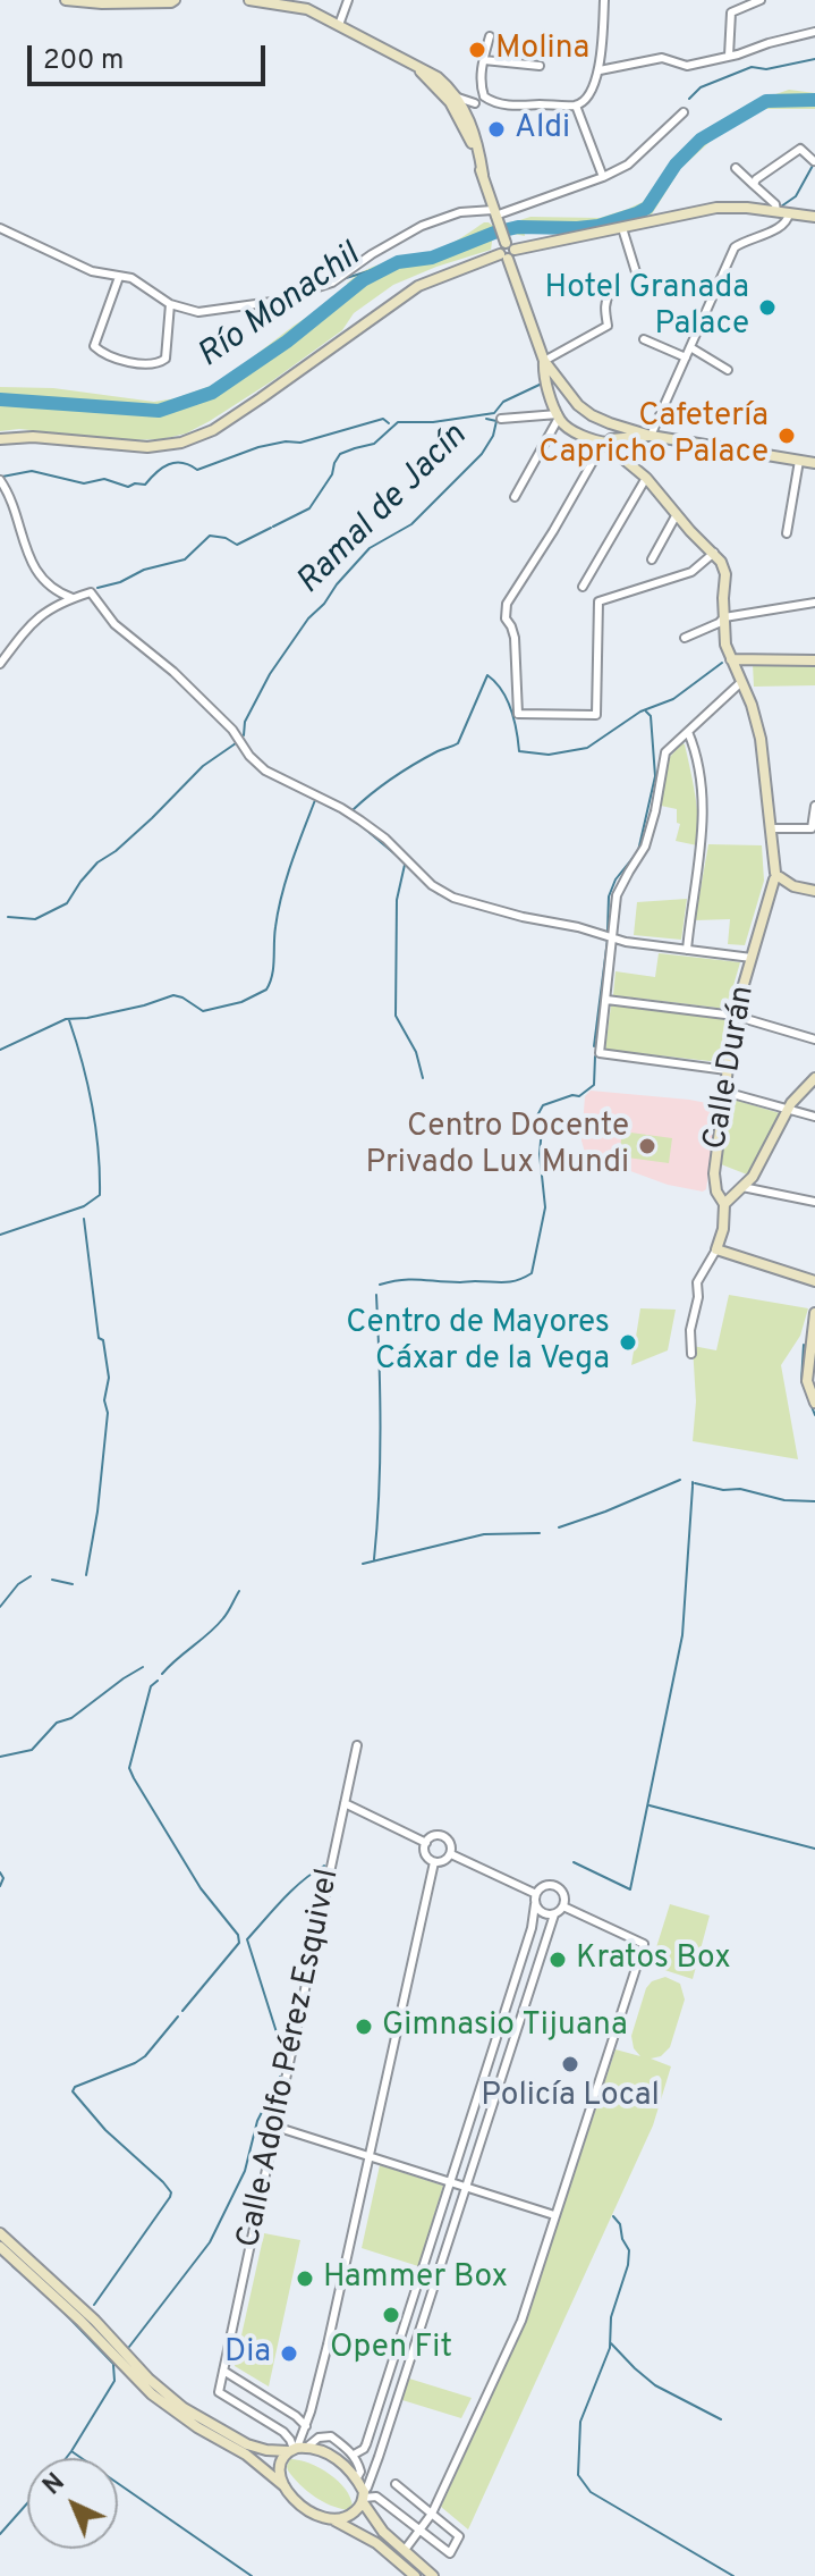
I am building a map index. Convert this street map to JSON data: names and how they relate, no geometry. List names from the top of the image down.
{
  "streets": {
    "street": ["Calle Durán", "Calle Adolfo Pérez Esquivel"]
  },
  "water": ["Río Monachil", "Ramal de Jacín"],
  "places": [
    "Molina",
    "Aldi",
    "Hotel Granada Palace",
    "Cafetería Capricho Palace",
    "Centro Docente Privado Lux Mundi",
    "Centro de Mayores Cáxar de la Vega",
    "Kratos Box",
    "Gimnasio Tijuana",
    "Policía Local",
    "Hammer Box",
    "Open Fit",
    "Dia"
  ],
  "scale_bar": "200 m",
  "north": "top left"
}
